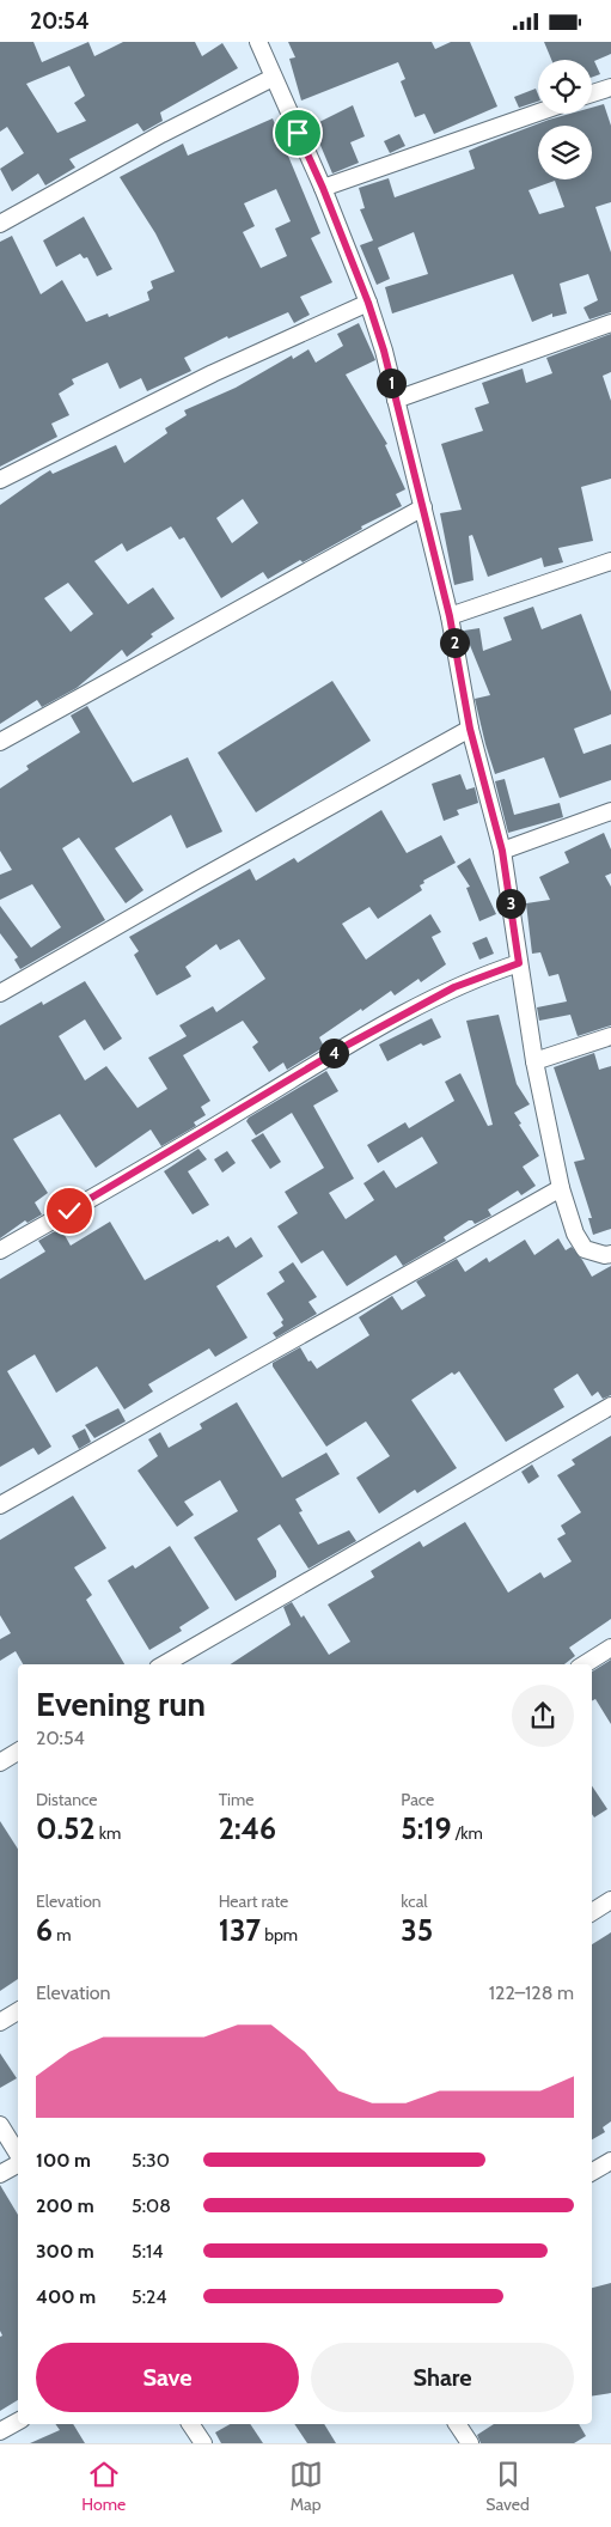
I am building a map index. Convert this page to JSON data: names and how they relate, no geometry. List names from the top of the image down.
{
  "page": {
    "status": "20:54",
    "pins": [
      "1",
      "2",
      "3",
      "4"
    ],
    "heading": ["Evening run", "20:54"],
    "stats": [
      ["Distance", "0.52 km"],
      ["Time", "2:46"],
      ["Pace", "5:19 /km"],
      ["Elevation", "6 m"],
      ["Heart rate", "137 bpm"],
      ["kcal", "35"]
    ],
    "chart": ["Elevation", "122–128 m"],
    "list": [
      {
        "name": "100 m",
        "note": "5:30"
      },
      {
        "name": "200 m",
        "note": "5:08"
      },
      {
        "name": "300 m",
        "note": "5:14"
      },
      {
        "name": "400 m",
        "note": "5:24"
      }
    ],
    "buttons": ["Save", "Share"],
    "tabs": ["Home", "Map", "Saved"]
  }
}
